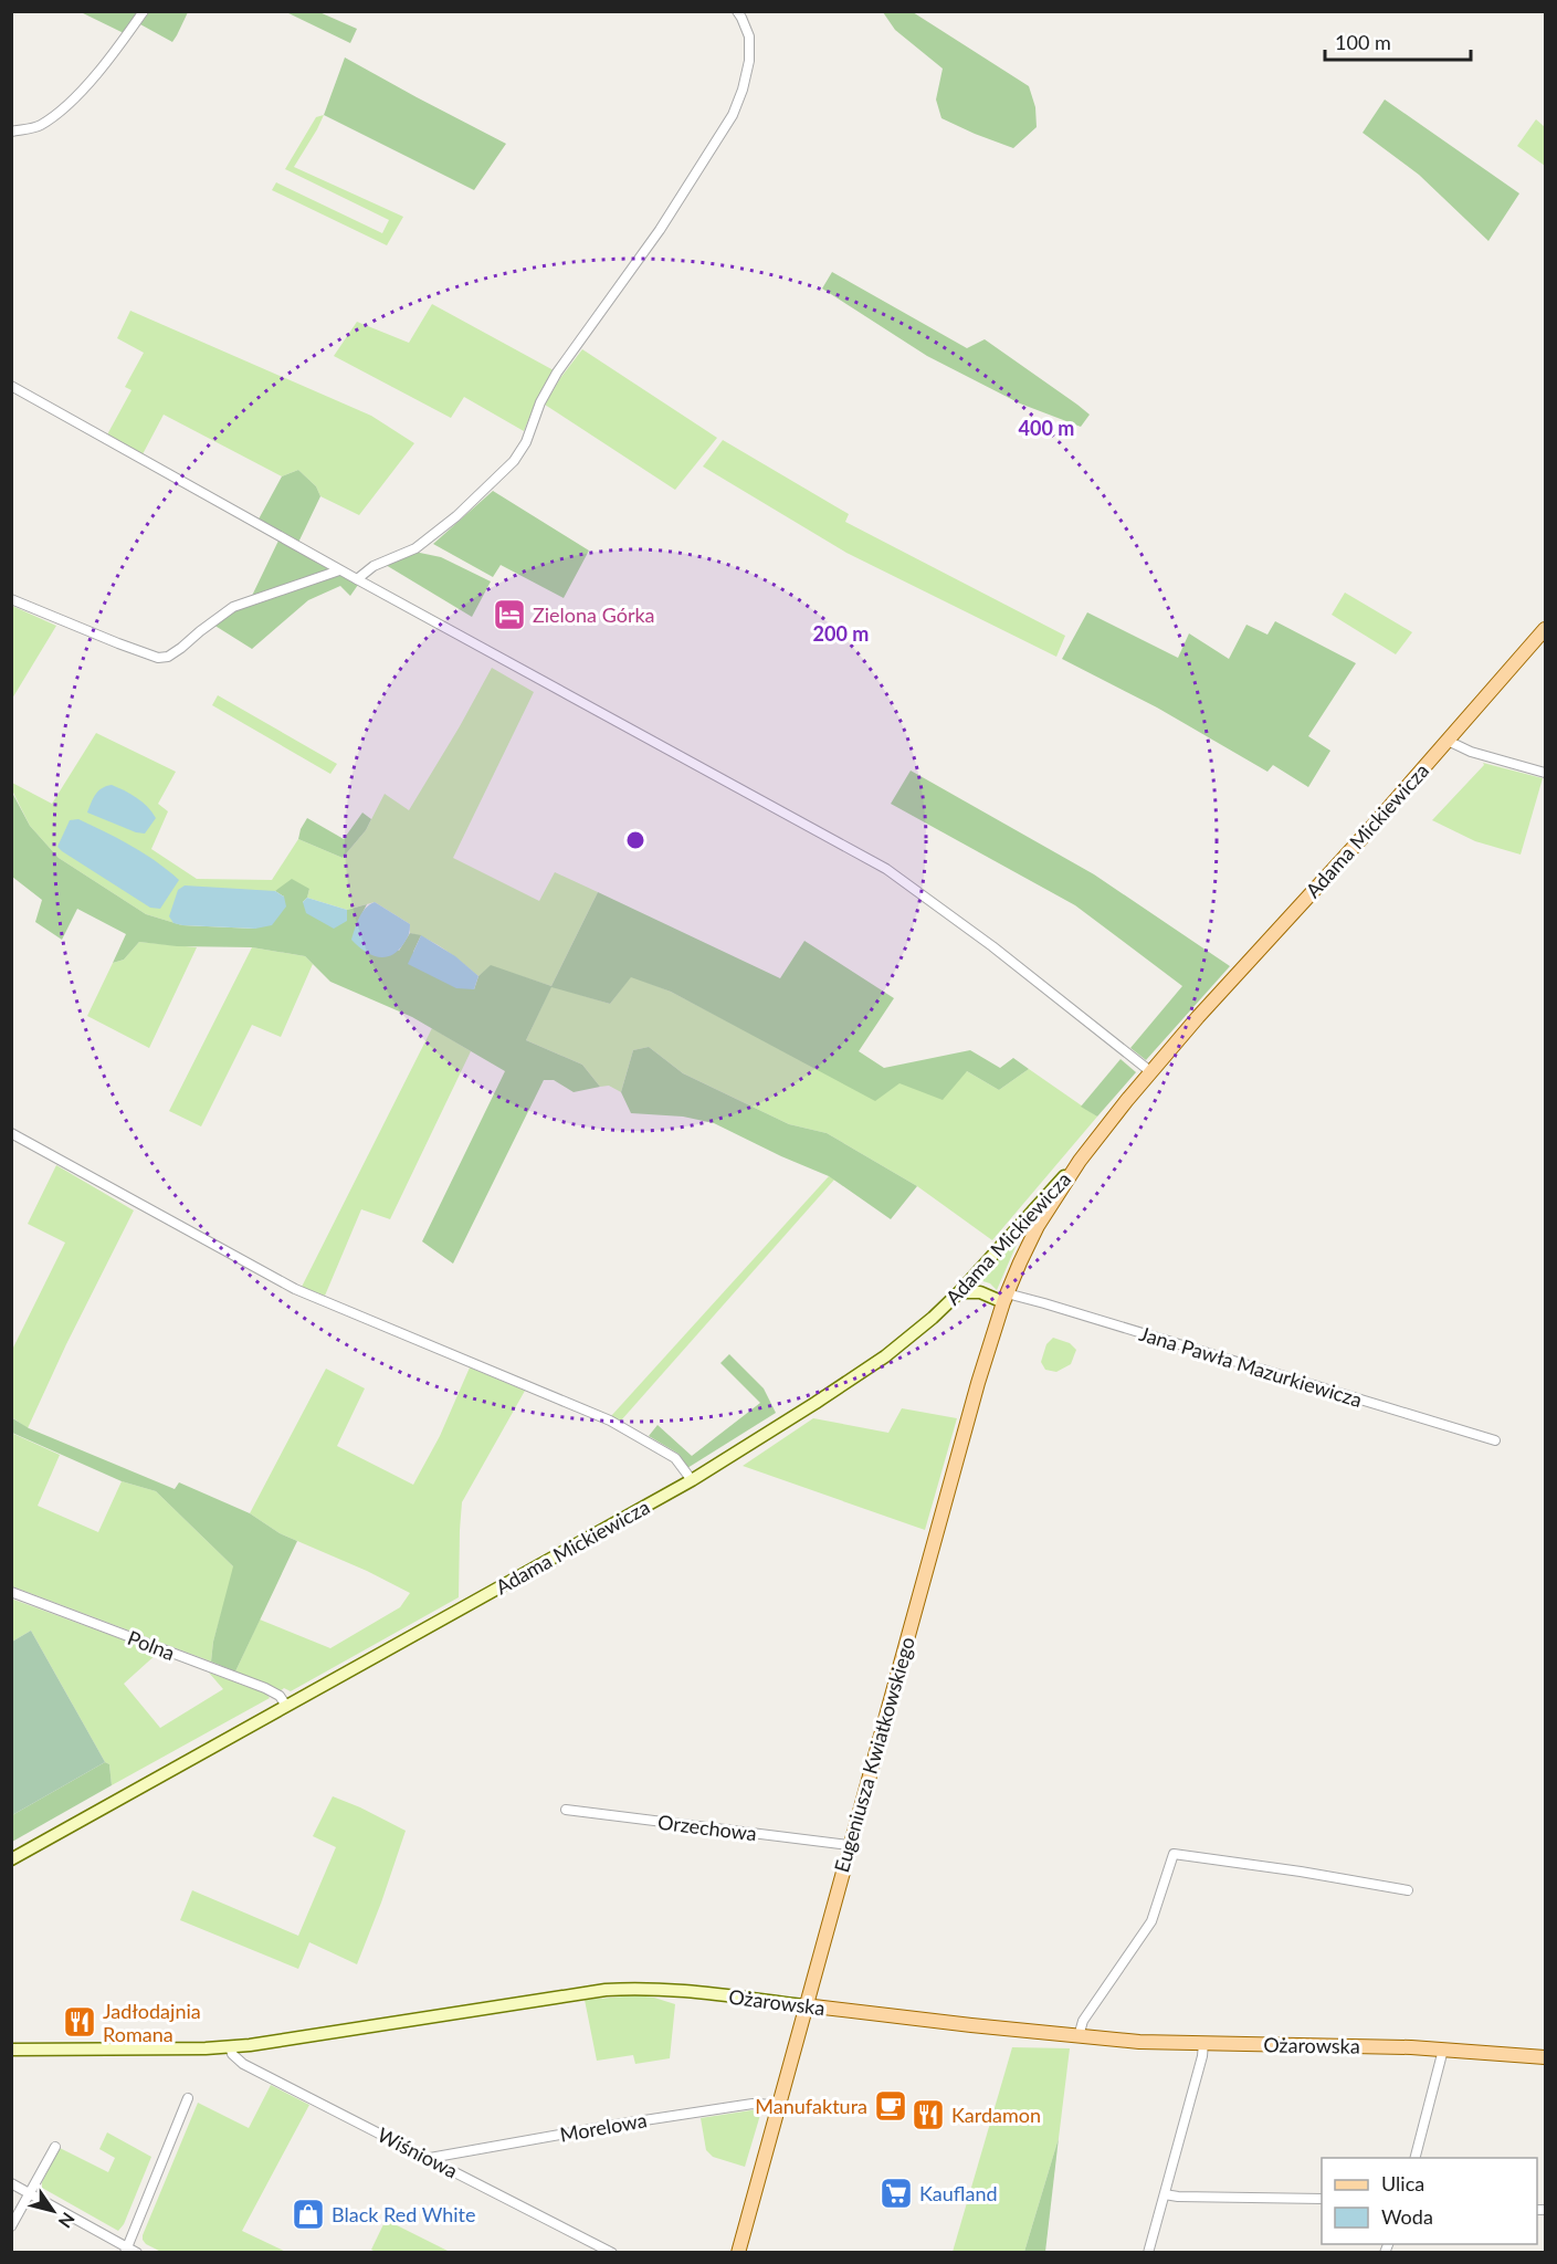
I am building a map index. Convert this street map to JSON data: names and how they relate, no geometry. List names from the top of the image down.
{
  "streets": {
    "main road": ["Adama Mickiewicza", "Eugeniusza Kwiatkowskiego", "Ożarowska"],
    "street": [
      "Jana Pawła Mazurkiewicza",
      "Polna",
      "Orzechowa",
      "Morelowa",
      "Wiśniowa"
    ]
  },
  "crossings": [
    ["Adama Mickiewicza", "Jana Pawła Mazurkiewicza"],
    ["Adama Mickiewicza", "Polna"],
    ["Adama Mickiewicza", "Eugeniusza Kwiatkowskiego"],
    ["Jana Pawła Mazurkiewicza", "Eugeniusza Kwiatkowskiego"],
    ["Eugeniusza Kwiatkowskiego", "Orzechowa"],
    ["Eugeniusza Kwiatkowskiego", "Ożarowska"],
    ["Eugeniusza Kwiatkowskiego", "Morelowa"],
    ["Ożarowska", "Wiśniowa"],
    ["Morelowa", "Wiśniowa"]
  ],
  "places": {
    "hotel": ["Zielona Górka"],
    "restaurant": ["Jadłodajnia Romana", "Kardamon"],
    "cafe": ["Manufaktura"],
    "supermarket": ["Kaufland"],
    "shop": ["Black Red White"]
  },
  "legend": ["Ulica", "Woda"],
  "scale_bar": "100 m",
  "north": "bottom right",
  "rings": ["400 m", "200 m"]
}
